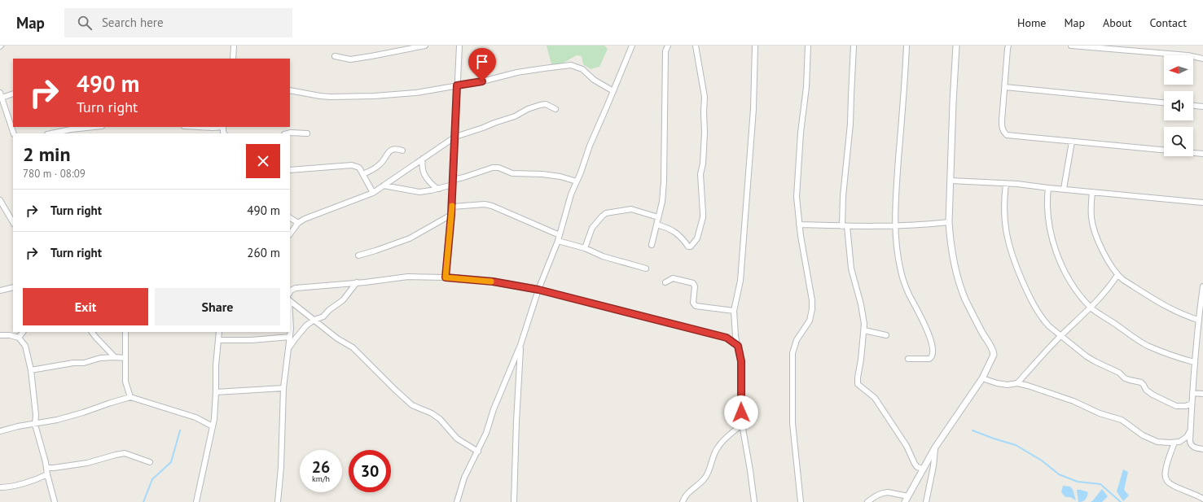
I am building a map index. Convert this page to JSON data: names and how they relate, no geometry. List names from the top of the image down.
{
  "north": "left",
  "page": {
    "header": "Map",
    "search": "Search here",
    "nav": [
      "Home",
      "Map",
      "About",
      "Contact"
    ],
    "turn": ["490 m", "Turn right"],
    "heading": ["2 min", "780 m · 08:09"],
    "list": [
      {
        "name": "Turn right",
        "value": "490 m"
      },
      {
        "name": "Turn right",
        "value": "260 m"
      }
    ],
    "buttons": ["Exit", "Share"],
    "speed": "26 km/h",
    "limit": "30"
  }
}
